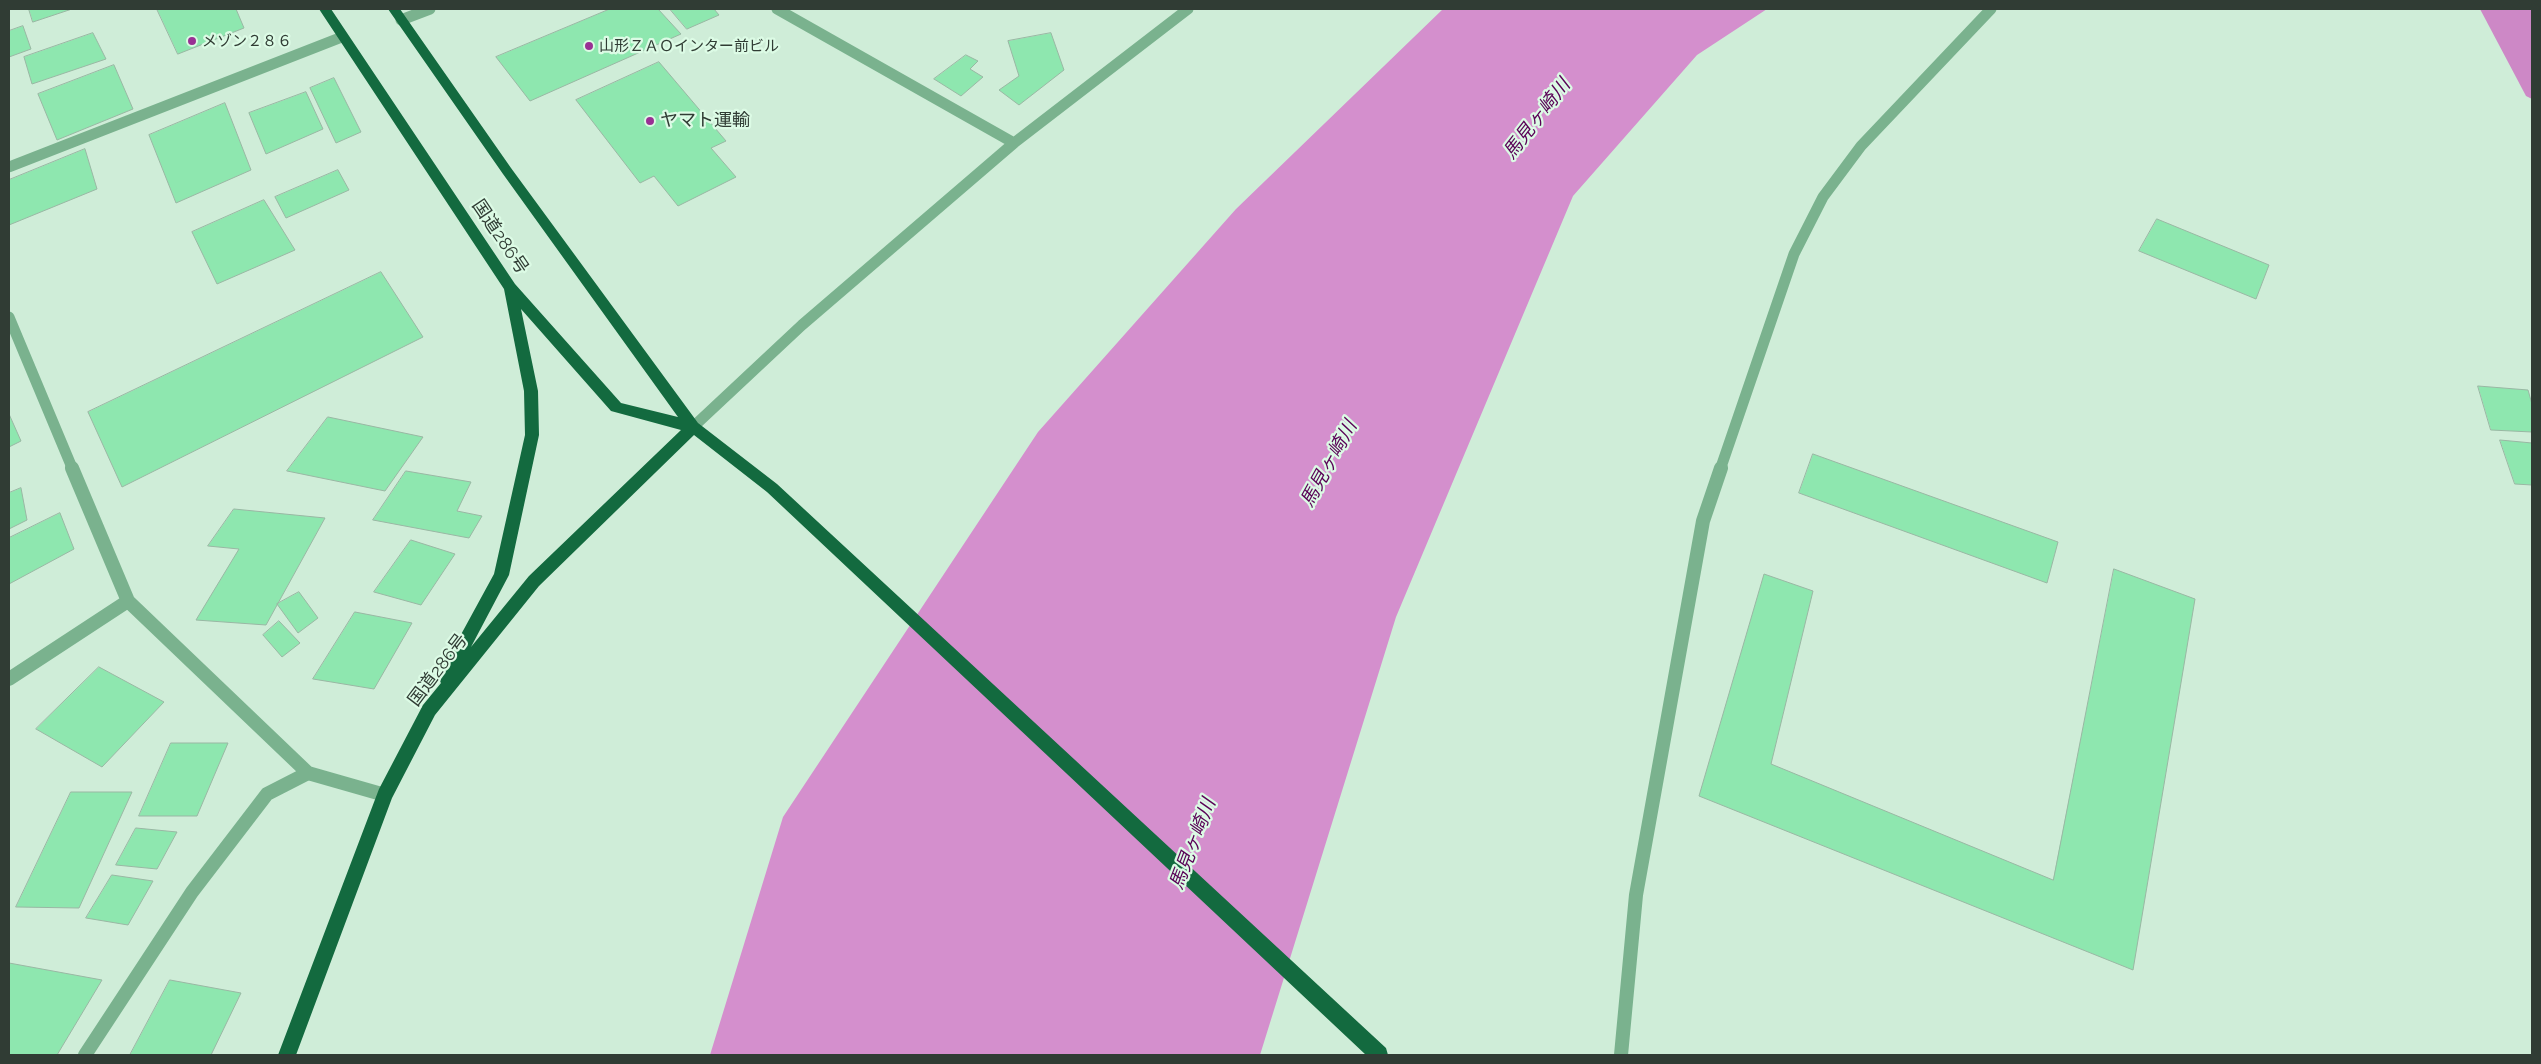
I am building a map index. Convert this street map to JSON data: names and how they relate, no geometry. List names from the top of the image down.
{
  "streets": {
    "highway": ["国道286号"]
  },
  "water": ["馬見ヶ崎川"],
  "places": ["メゾン２８６", "山形ＺＡＯインター前ビル", "ヤマト運輸"]
}
